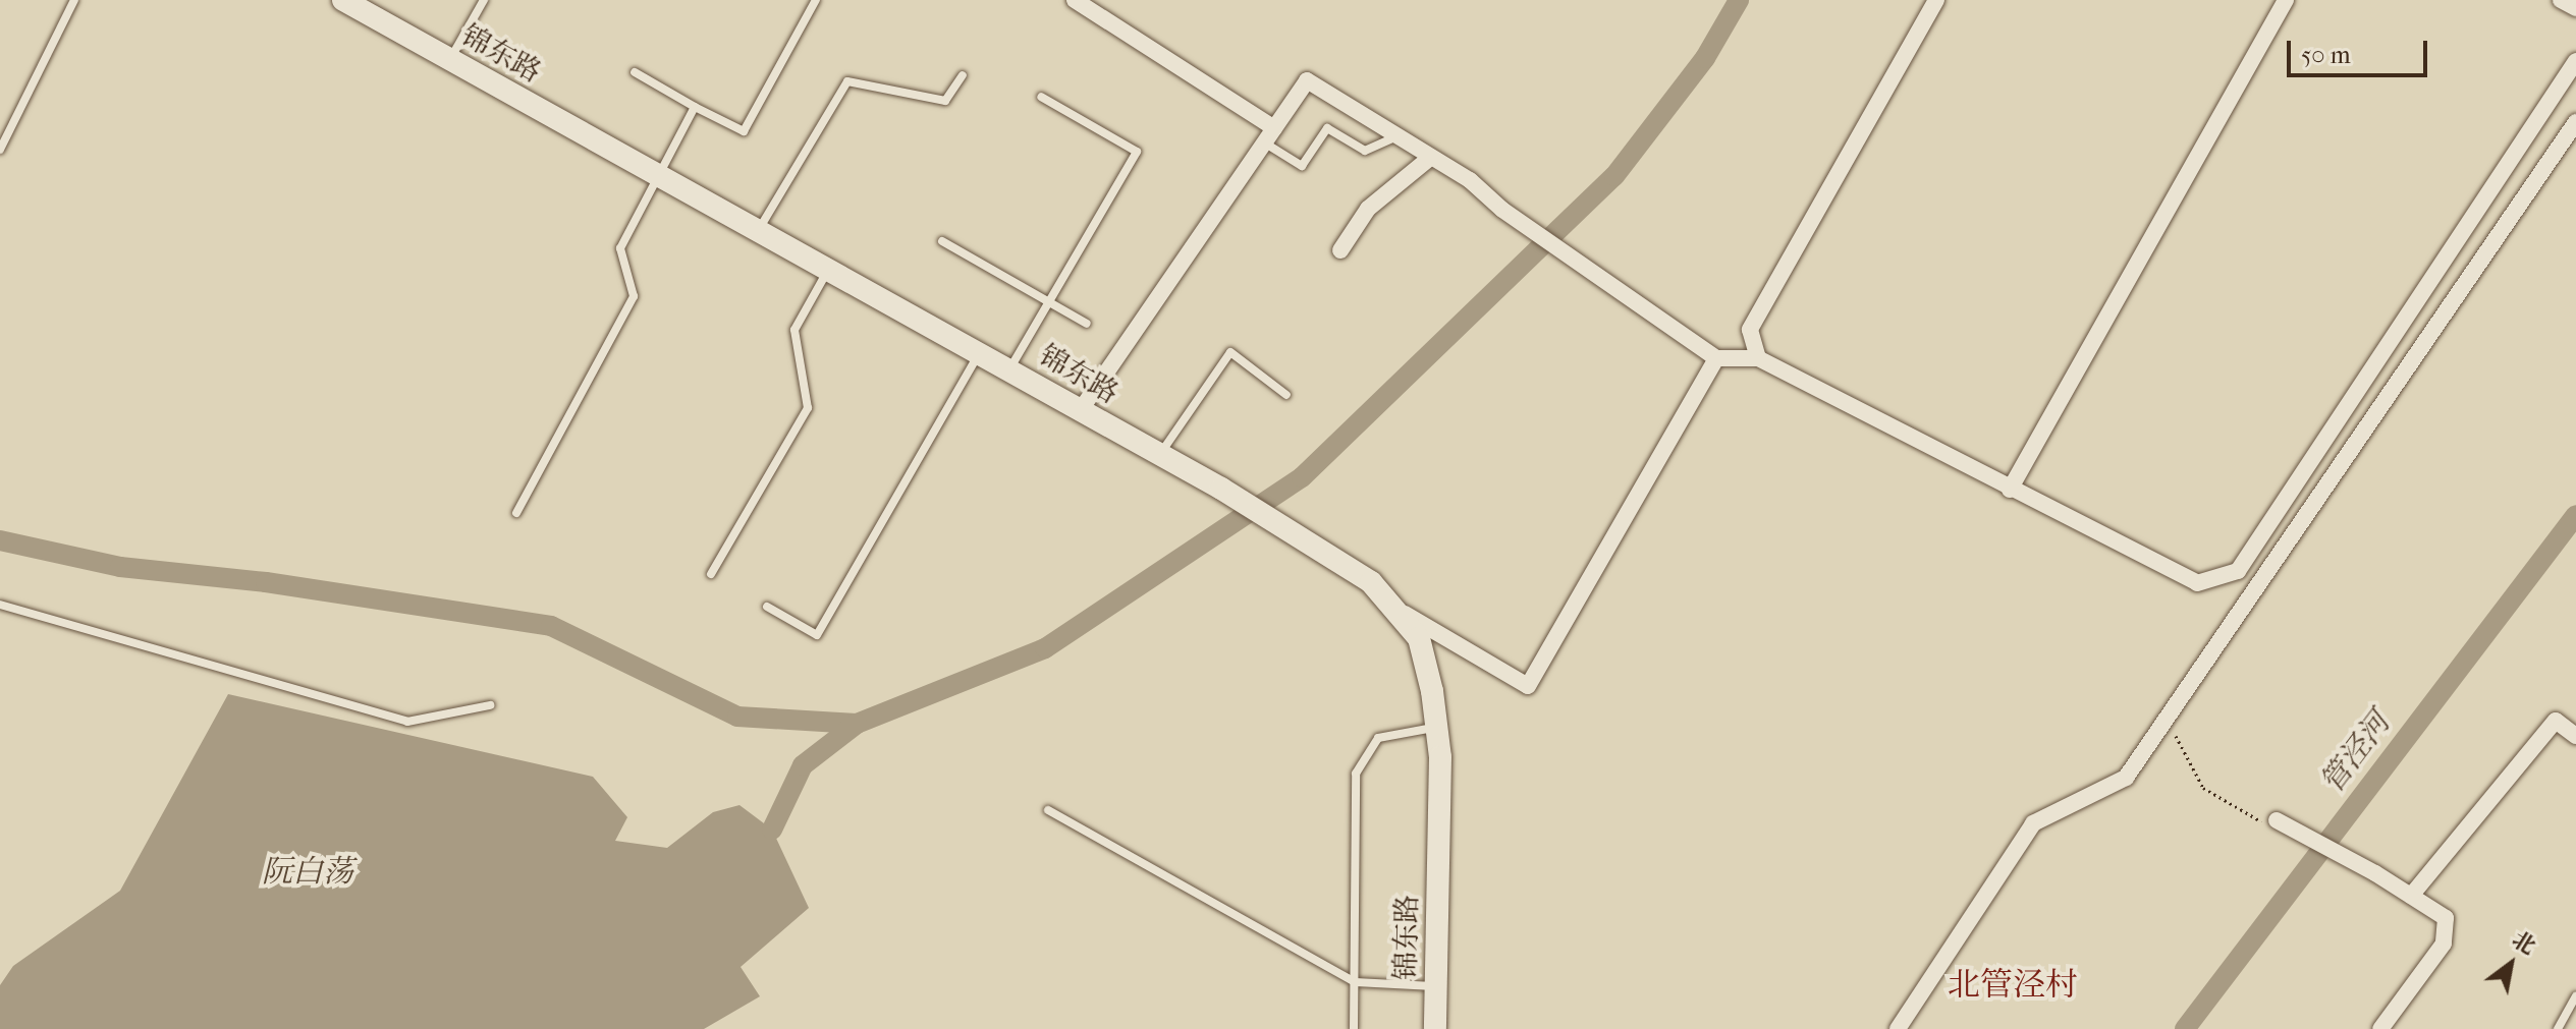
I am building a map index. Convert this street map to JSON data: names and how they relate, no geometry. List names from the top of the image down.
{
  "streets": {
    "main road": ["锦东路"]
  },
  "districts": ["北管泾村"],
  "water": ["管泾河", "阮白荡"],
  "scale_bar": "50 m",
  "north": "top right"
}
